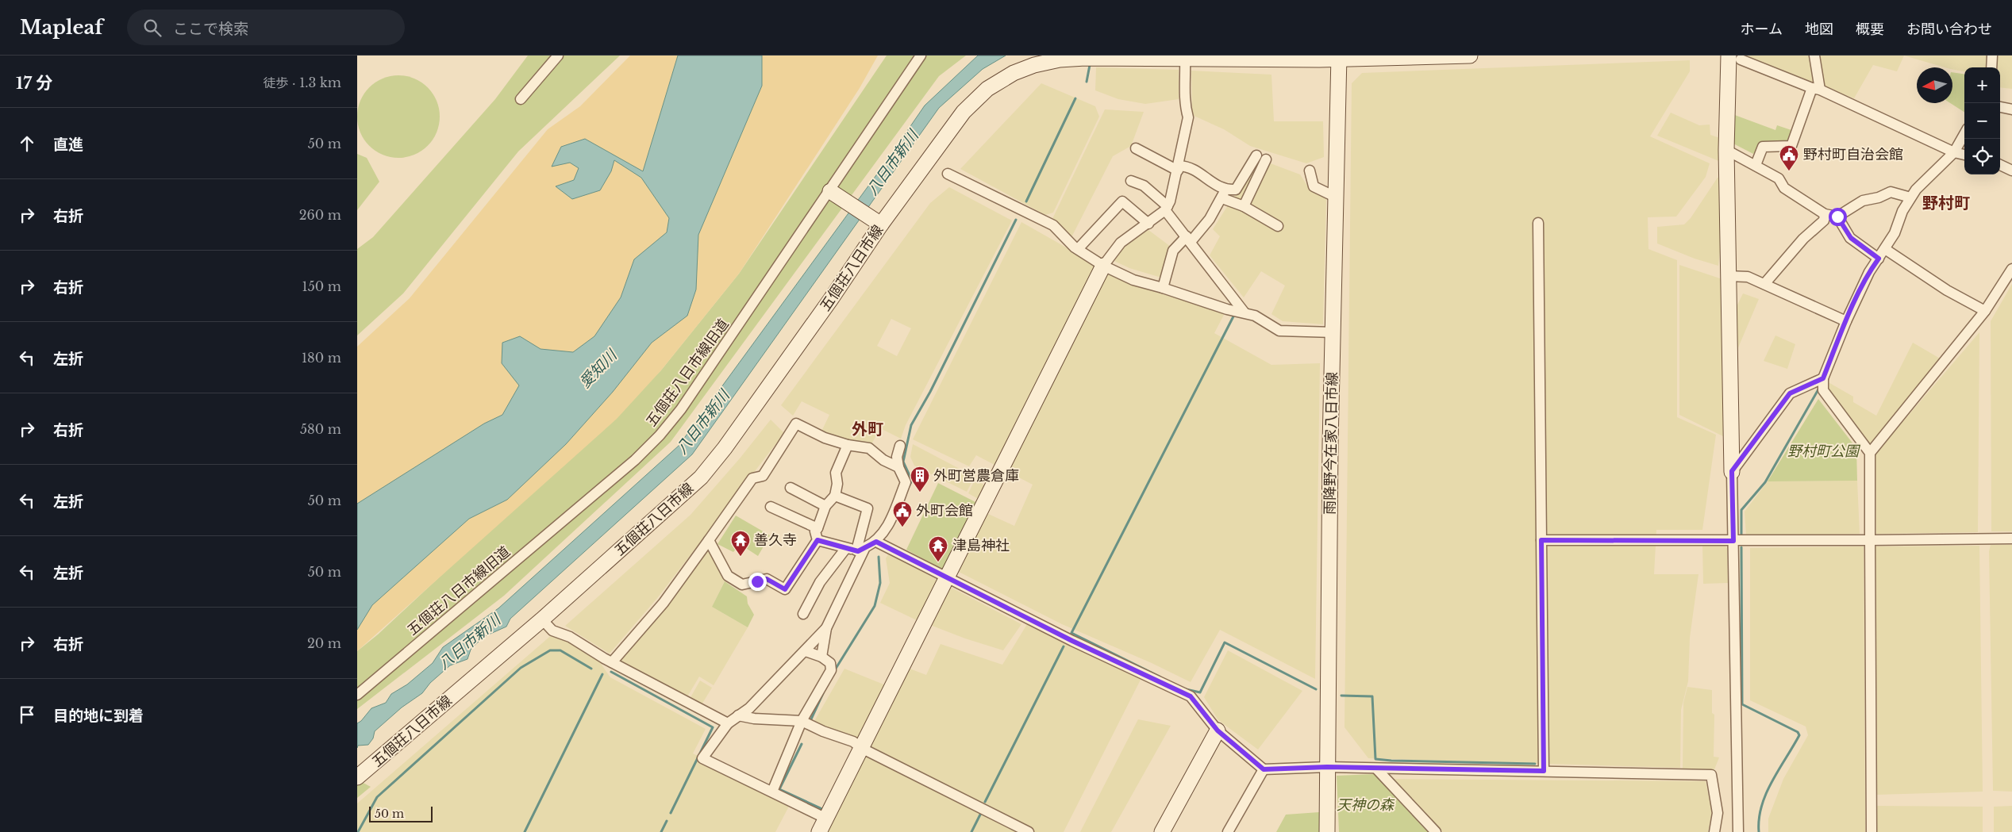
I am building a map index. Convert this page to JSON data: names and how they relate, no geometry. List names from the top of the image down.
{
  "streets": {
    "main road": ["五個荘八日市線", "雨降野今在家八日市線"],
    "street": ["五個荘八日市線旧道"]
  },
  "crossings": [
    ["五個荘八日市線", "雨降野今在家八日市線"]
  ],
  "districts": ["野村町", "外町"],
  "water": ["八日市新川", "愛知川"],
  "parks": ["野村町公園", "天神の森"],
  "places": {
    "public building": ["野村町自治会館", "外町会館"],
    "building": ["外町営農倉庫"],
    "temple": ["善久寺", "津島神社"]
  },
  "scale_bar": "50 m",
  "north": "left",
  "page": {
    "header": "Mapleaf",
    "search": "ここで検索",
    "nav": [
      "ホーム",
      "地図",
      "概要",
      "お問い合わせ"
    ],
    "heading": ["17 分", "徒歩 · 1.3 km"],
    "map_buttons": ["+", "−"],
    "list": [
      ["直進", "50 m"],
      ["右折", "260 m"],
      ["右折", "150 m"],
      ["左折", "180 m"],
      ["右折", "580 m"],
      ["左折", "50 m"],
      ["左折", "50 m"],
      ["右折", "20 m"],
      "目的地に到着"
    ],
    "scale": "50 m"
  }
}
